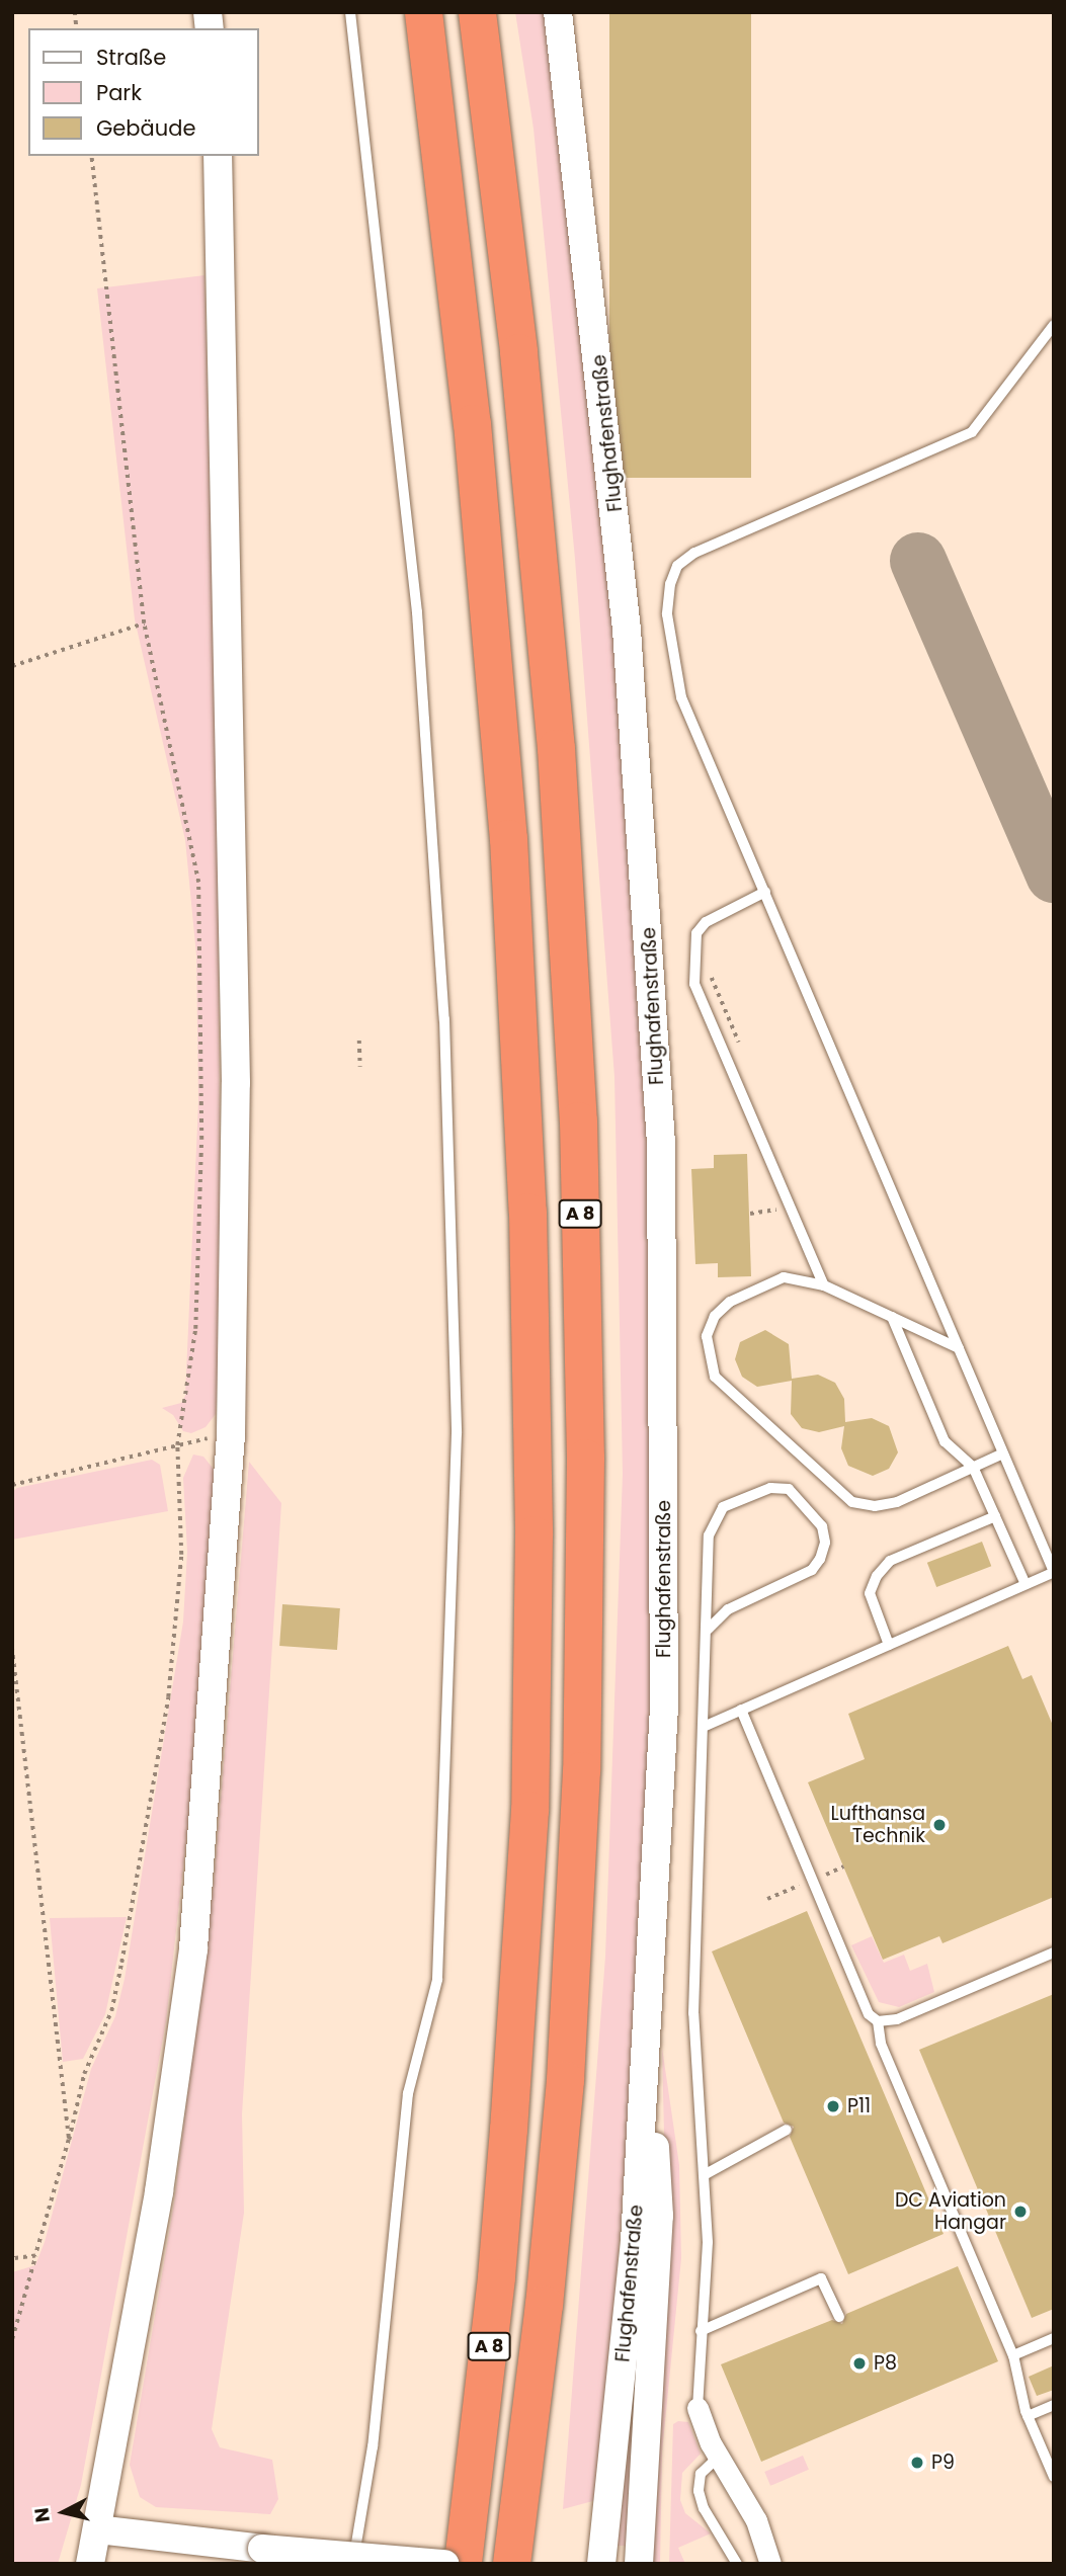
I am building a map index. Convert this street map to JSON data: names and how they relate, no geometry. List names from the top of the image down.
{
  "streets": {
    "highway": ["A 8"],
    "main road": ["Flughafenstraße"]
  },
  "places": [
    "Lufthansa Technik",
    "P11",
    "DC Aviation Hangar",
    "P8",
    "P9"
  ],
  "legend": ["Straße", "Park", "Gebäude"],
  "north": "left"
}
